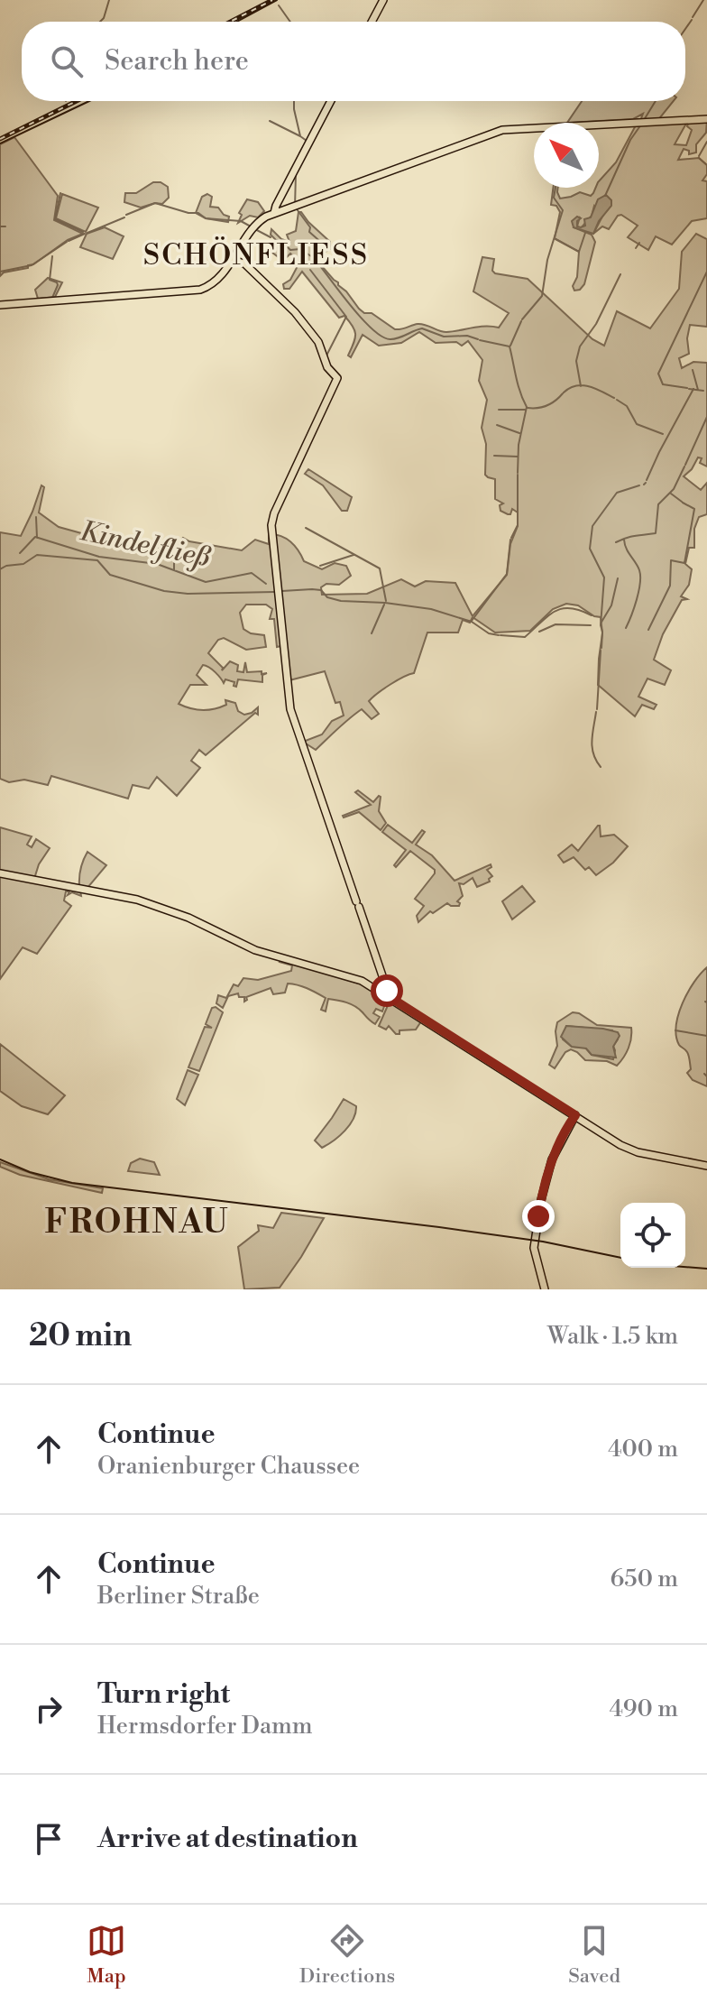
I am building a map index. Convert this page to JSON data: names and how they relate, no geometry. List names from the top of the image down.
{
  "districts": ["SCHÖNFLIESS", "FROHNAU"],
  "water": ["Kindelfließ"],
  "north": "top left",
  "page": {
    "search": "Search here",
    "heading": ["20 min", "Walk · 1.5 km"],
    "list": [
      ["Continue", "Oranienburger Chaussee", "400 m"],
      ["Continue", "Berliner Straße", "650 m"],
      ["Turn right", "Hermsdorfer Damm", "490 m"],
      "Arrive at destination"
    ],
    "nav": ["Map", "Directions", "Saved"]
  }
}
